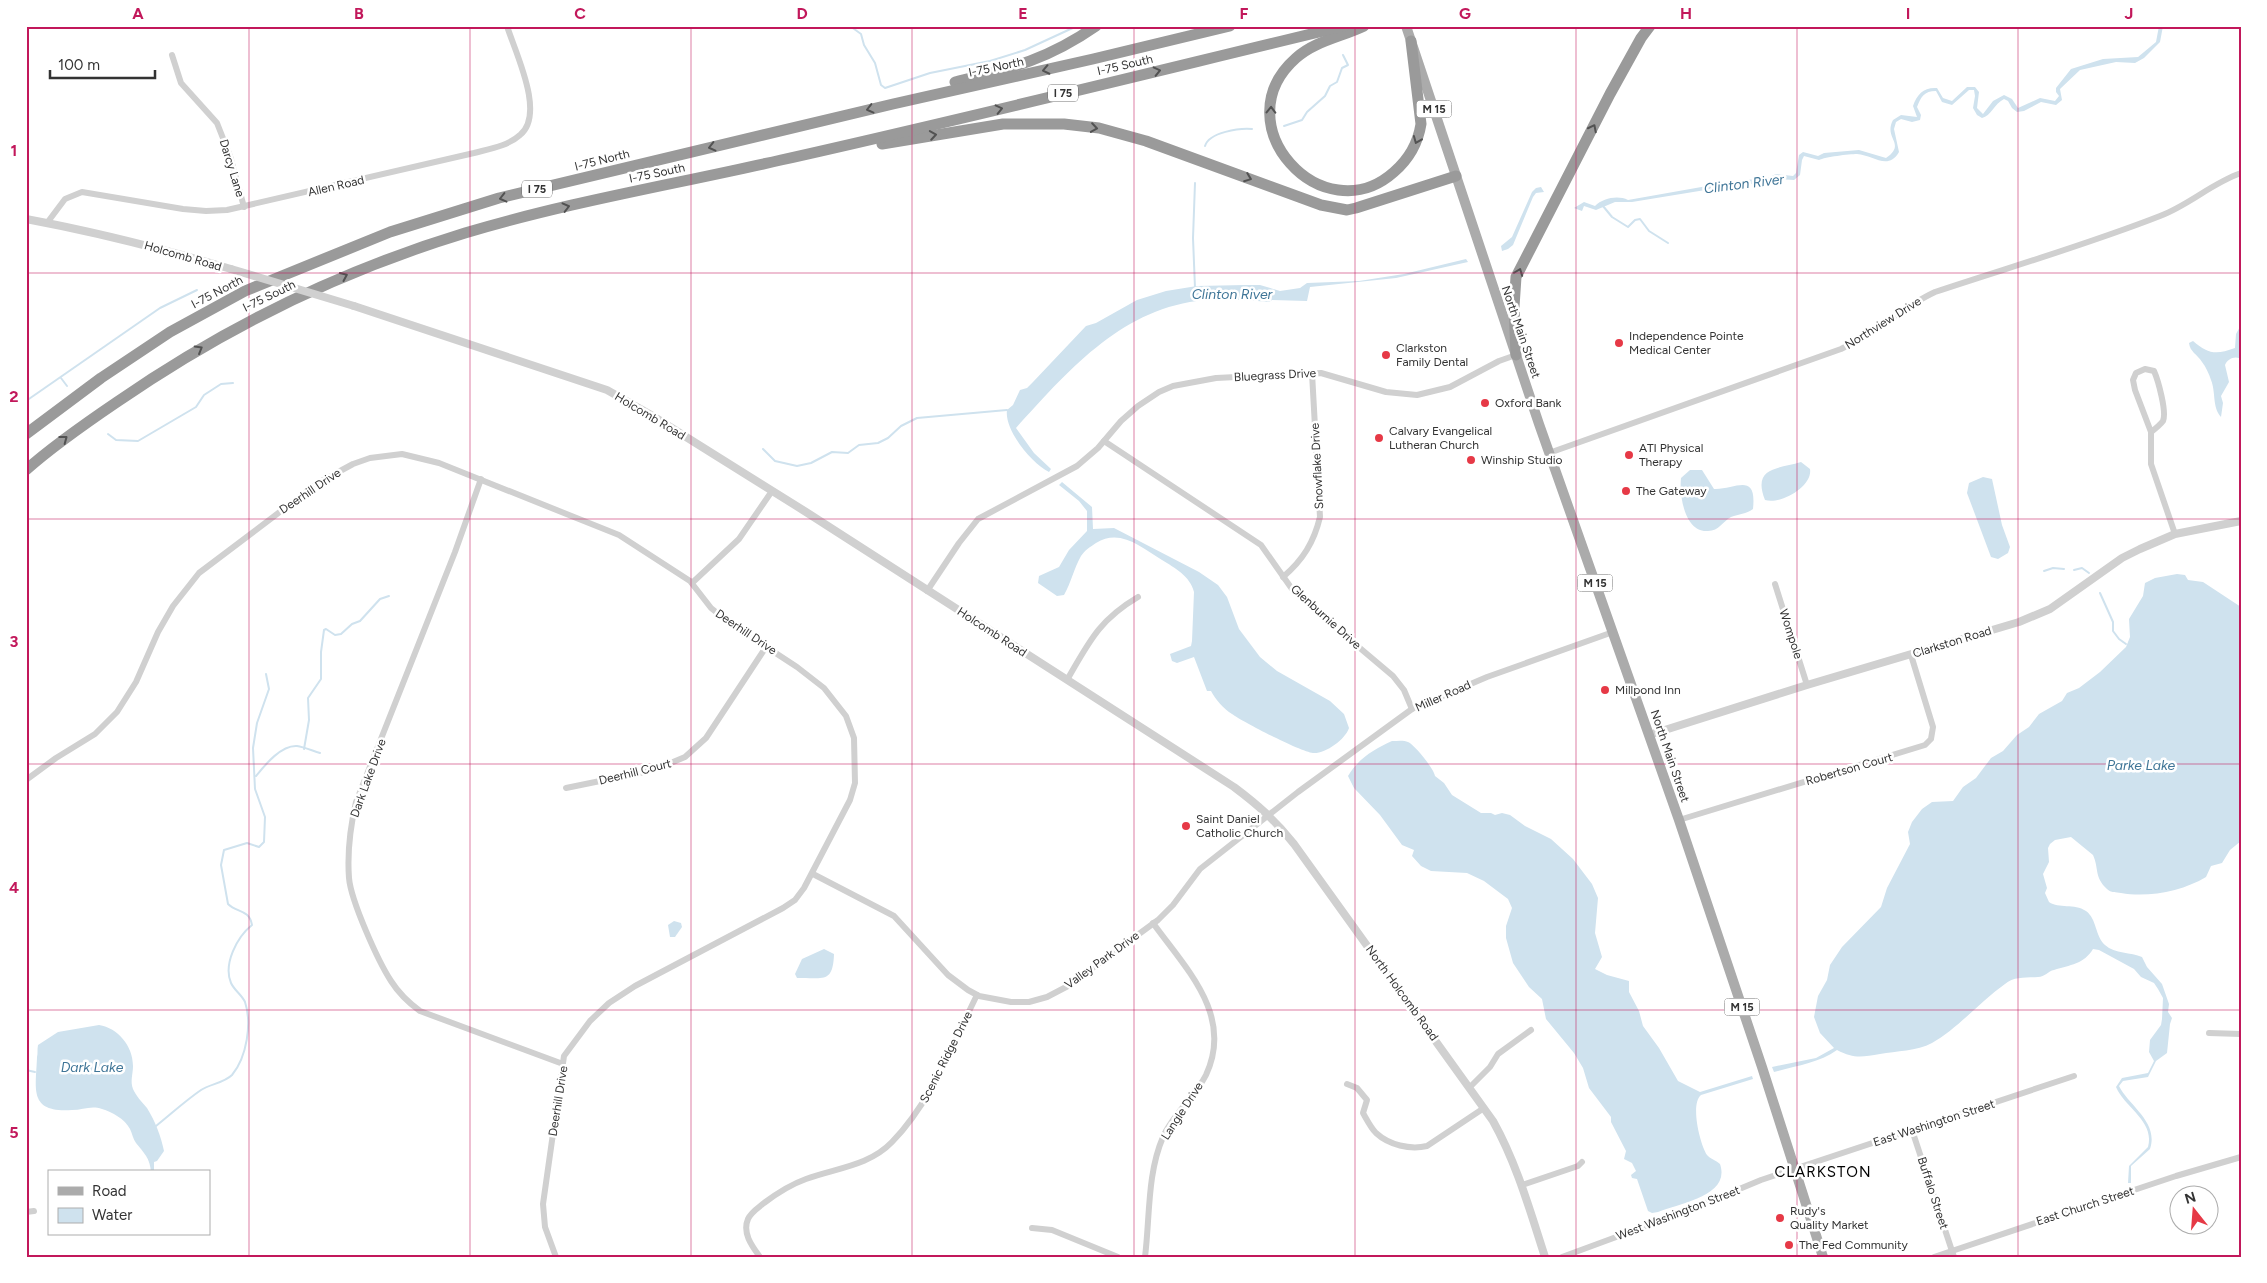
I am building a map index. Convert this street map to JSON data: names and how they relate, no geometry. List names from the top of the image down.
{
  "streets": {
    "highway": ["I-75 South", "I-75 North", "I 75"],
    "main road": ["M 15", "North Main Street"],
    "street": [
      "Darcy Lane",
      "Allen Road",
      "Holcomb Road",
      "Northview Drive",
      "Bluegrass Drive",
      "Snowflake Drive",
      "Deerhill Drive",
      "Glenburnie Drive",
      "Wompole",
      "Clarkston Road",
      "Miller Road",
      "Robertson Court",
      "Deerhill Court",
      "Dark Lake Drive",
      "Valley Park Drive",
      "North Holcomb Road",
      "Scenic Ridge Drive",
      "Langle Drive",
      "East Washington Street",
      "Buffalo Street",
      "East Church Street",
      "West Washington Street"
    ]
  },
  "crossings": [
    ["M 15", "North Main Street"],
    ["M 15", "East Washington Street"],
    ["M 15", "West Washington Street"],
    ["Darcy Lane", "Allen Road"],
    ["Allen Road", "Holcomb Road"],
    ["Holcomb Road", "Bluegrass Drive"],
    ["Holcomb Road", "North Holcomb Road"],
    ["Northview Drive", "North Main Street"],
    ["North Main Street", "Bluegrass Drive"],
    ["North Main Street", "Clarkston Road"],
    ["North Main Street", "Miller Road"],
    ["North Main Street", "Robertson Court"],
    ["North Main Street", "East Washington Street"],
    ["North Main Street", "West Washington Street"],
    ["Bluegrass Drive", "Snowflake Drive"],
    ["Bluegrass Drive", "Glenburnie Drive"],
    ["Snowflake Drive", "Glenburnie Drive"],
    ["Deerhill Drive", "Deerhill Court"],
    ["Deerhill Drive", "Dark Lake Drive"],
    ["Deerhill Drive", "Valley Park Drive"],
    ["Glenburnie Drive", "Miller Road"],
    ["Wompole", "Clarkston Road"],
    ["Clarkston Road", "Robertson Court"],
    ["Miller Road", "Valley Park Drive"],
    ["Miller Road", "North Holcomb Road"],
    ["Valley Park Drive", "North Holcomb Road"],
    ["Valley Park Drive", "Scenic Ridge Drive"],
    ["Valley Park Drive", "Langle Drive"],
    ["East Washington Street", "Buffalo Street"],
    ["East Washington Street", "West Washington Street"],
    ["Buffalo Street", "East Church Street"]
  ],
  "districts": ["CLARKSTON"],
  "water": ["Clinton River", "Parke Lake", "Dark Lake"],
  "places": [
    "Independence Pointe Medical Center",
    "Clarkston Family Dental",
    "Oxford Bank",
    "Calvary Evangelical Lutheran Church",
    "ATI Physical Therapy",
    "Winship Studio",
    "The Gateway",
    "Millpond Inn",
    "Saint Daniel Catholic Church",
    "Rudy's Quality Market",
    "The Fed Community"
  ],
  "legend": ["Road", "Water"],
  "scale_bar": "100 m",
  "north": "top",
  "grid": {
    "columns": [
      "A",
      "B",
      "C",
      "D",
      "E",
      "F",
      "G",
      "H",
      "I",
      "J"
    ],
    "rows": [
      "1",
      "2",
      "3",
      "4",
      "5"
    ]
  }
}
